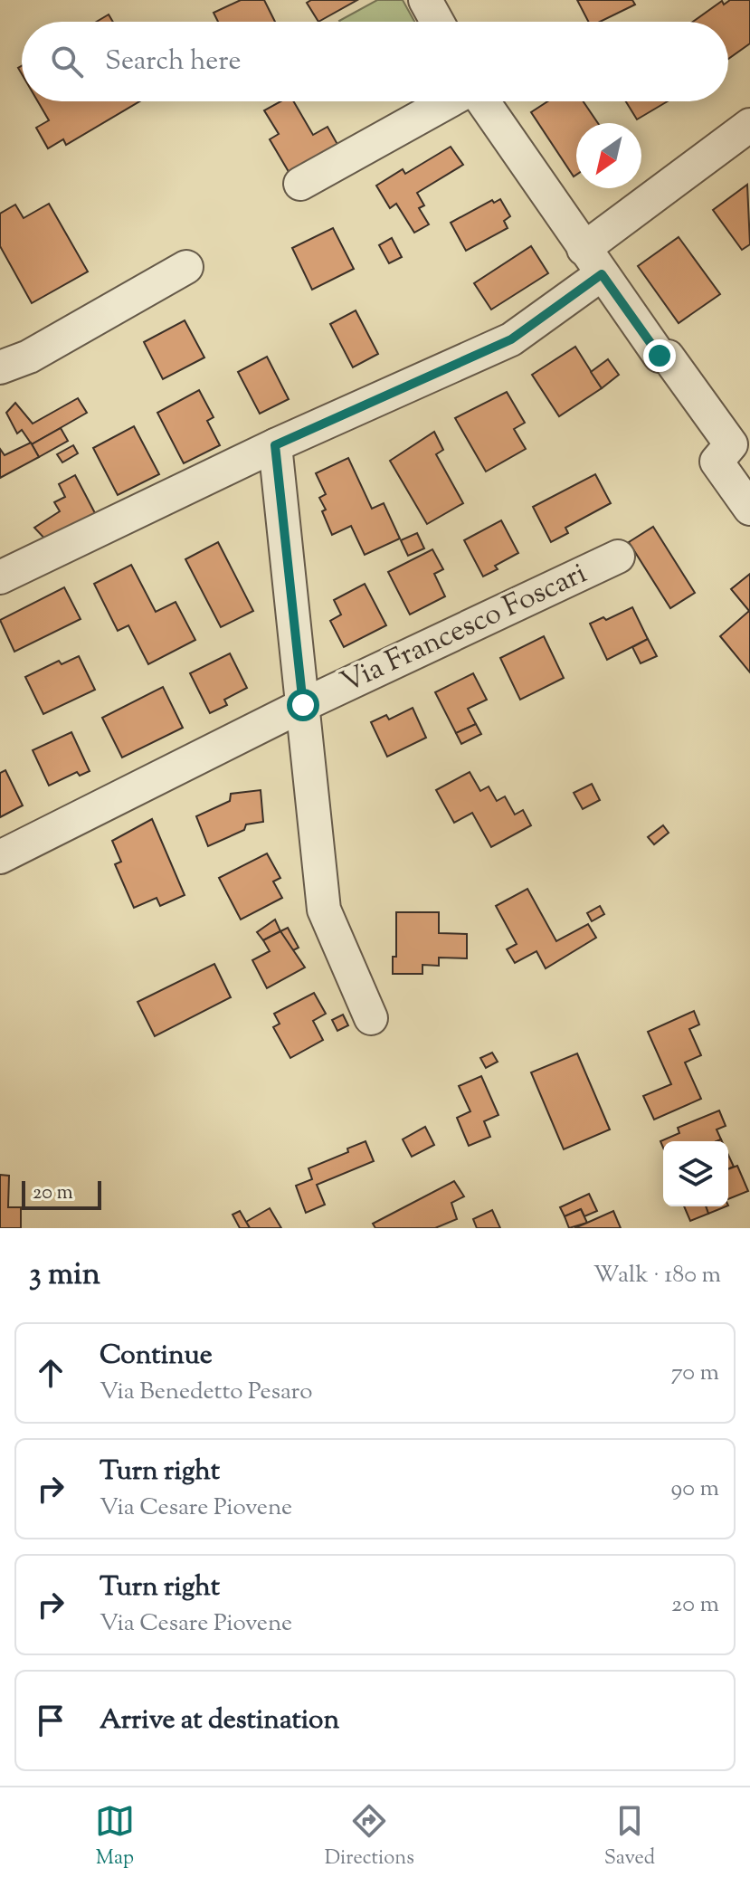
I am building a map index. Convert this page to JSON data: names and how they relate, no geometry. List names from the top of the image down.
{
  "streets": {
    "street": ["Via Francesco Foscari"]
  },
  "scale_bar": "20 m",
  "north": "bottom left",
  "page": {
    "search": "Search here",
    "scale": "20 m",
    "heading": ["3 min", "Walk · 180 m"],
    "list": [
      ["Continue", "Via Benedetto Pesaro", "70 m"],
      ["Turn right", "Via Cesare Piovene", "90 m"],
      ["Turn right", "Via Cesare Piovene", "20 m"],
      "Arrive at destination"
    ],
    "nav": ["Map", "Directions", "Saved"]
  }
}
